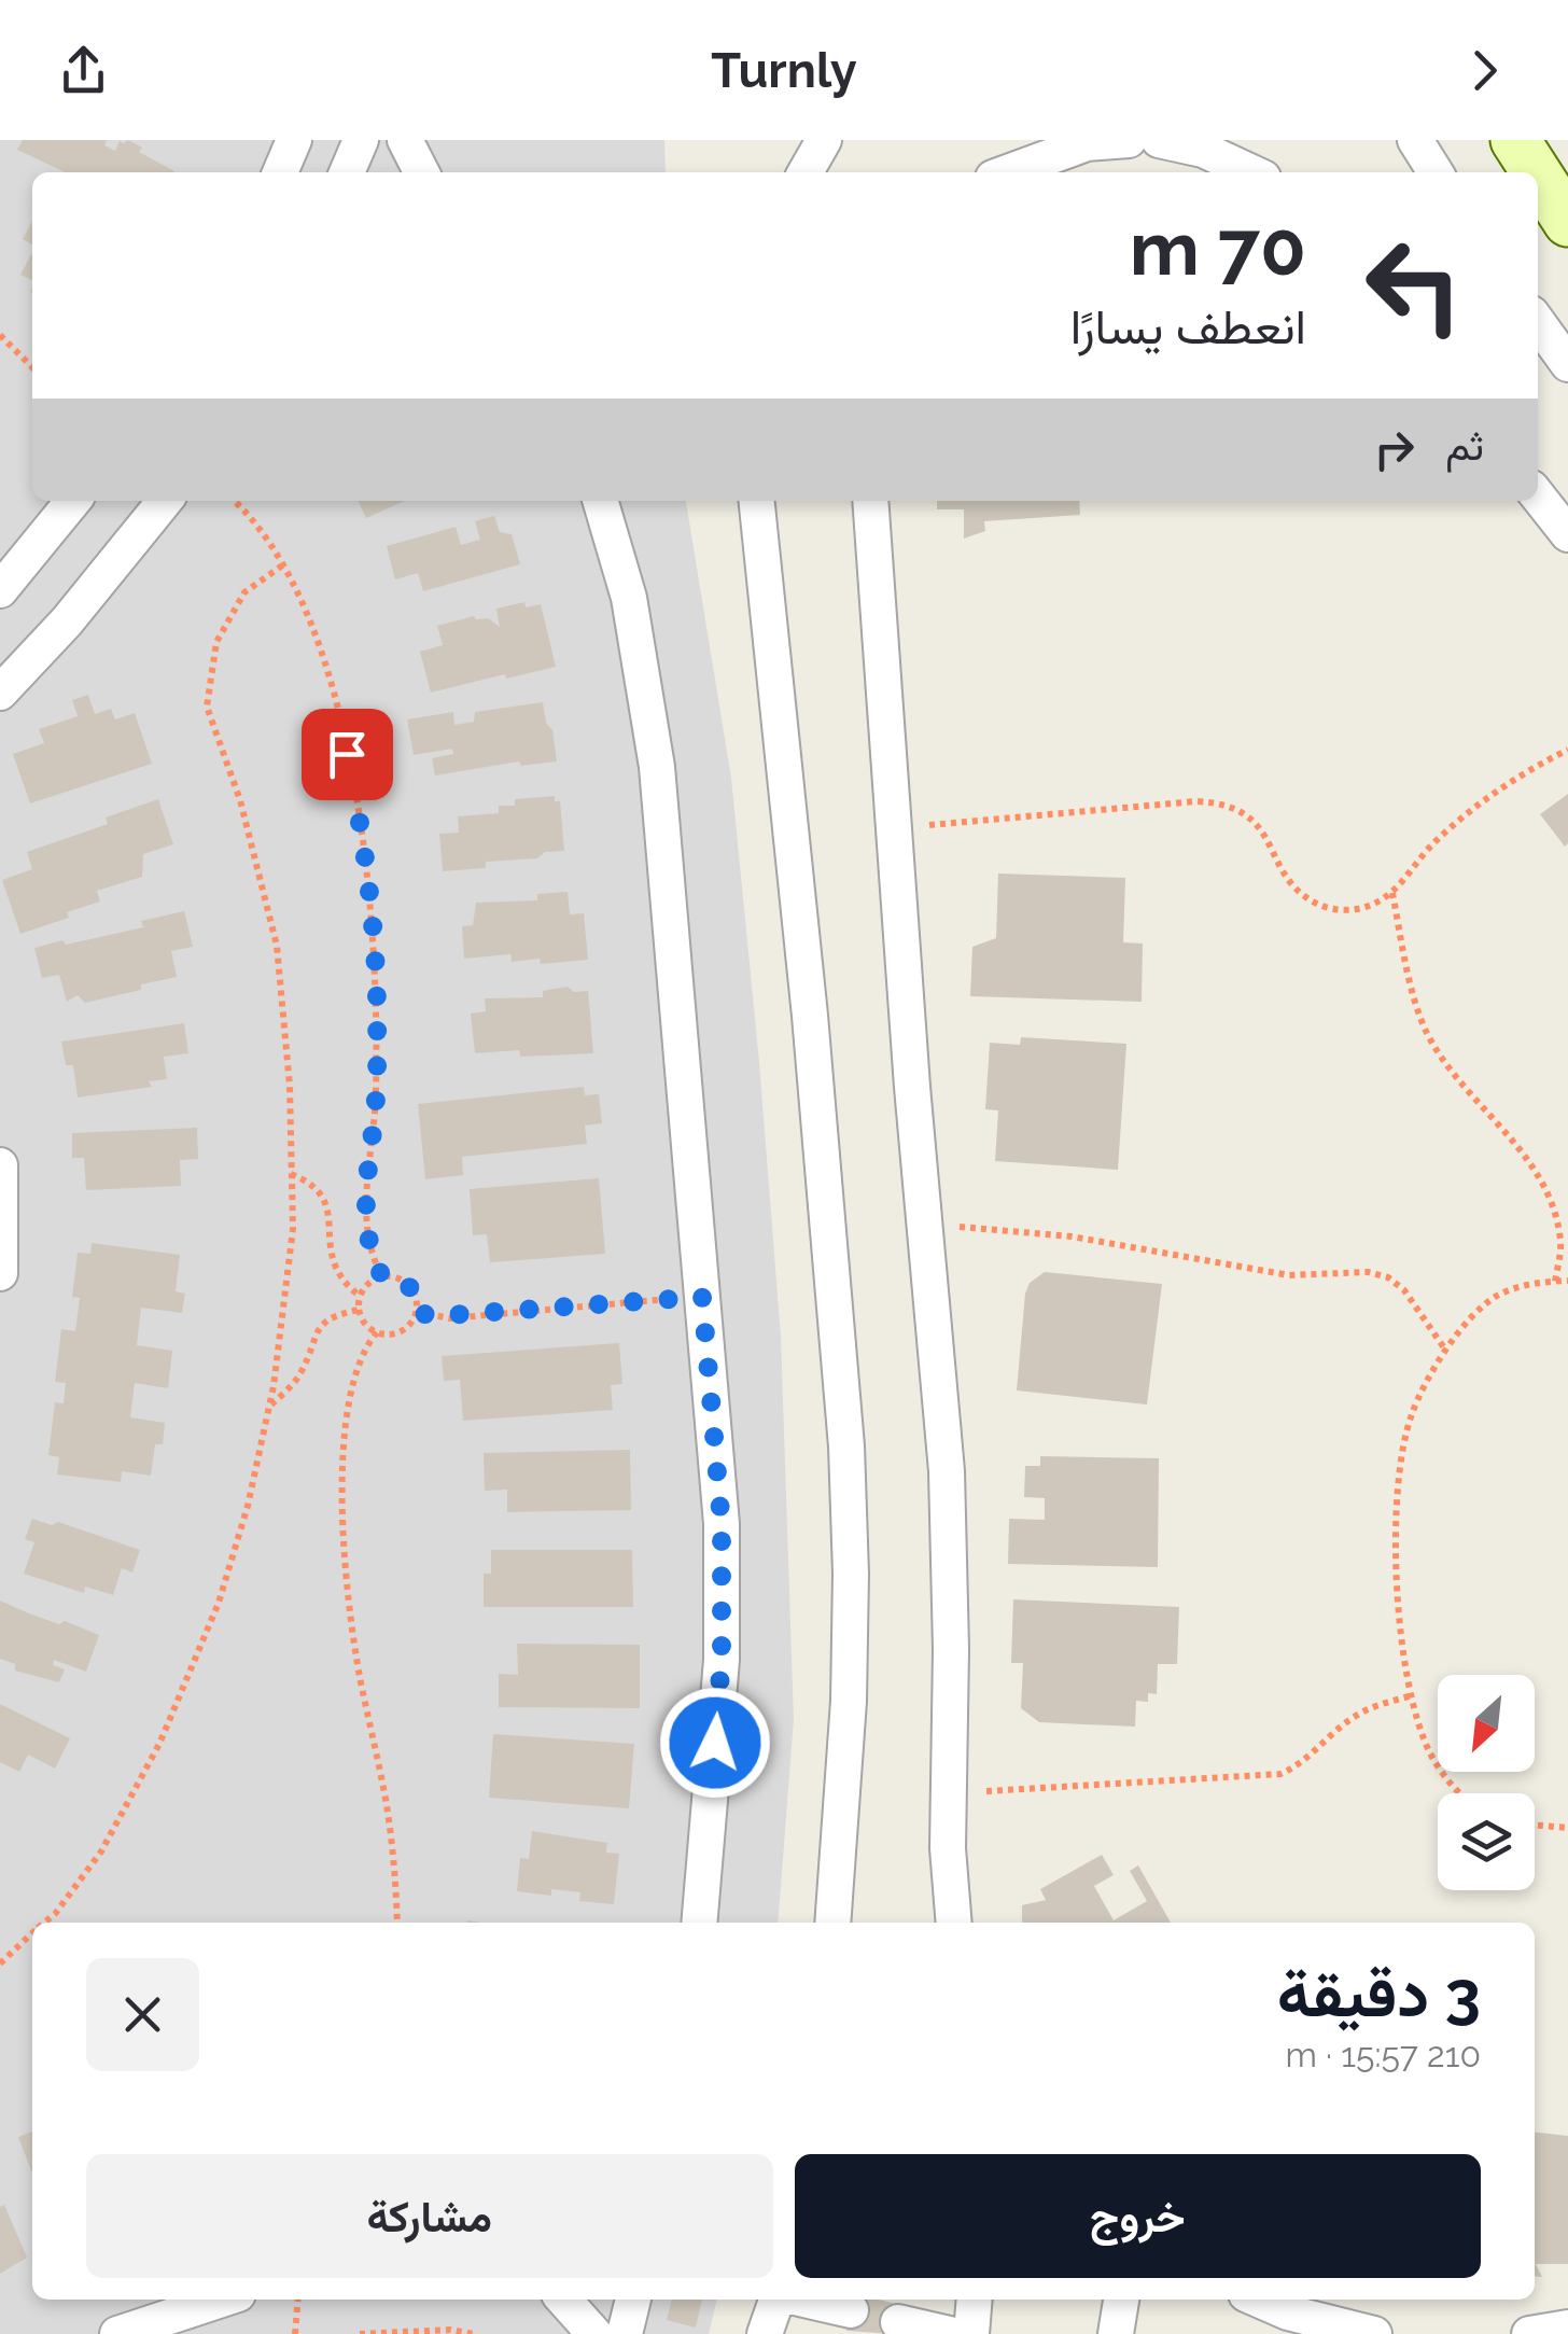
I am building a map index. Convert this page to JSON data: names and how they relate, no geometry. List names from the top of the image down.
{
  "north": "bottom left",
  "page": {
    "header": "Turnly",
    "turn": ["70 m", "انعطف يسارًا"],
    "then": "ثم",
    "heading": ["3 دقيقة", "210 m · 15:57"],
    "buttons": ["خروج", "مشاركة"]
  }
}
